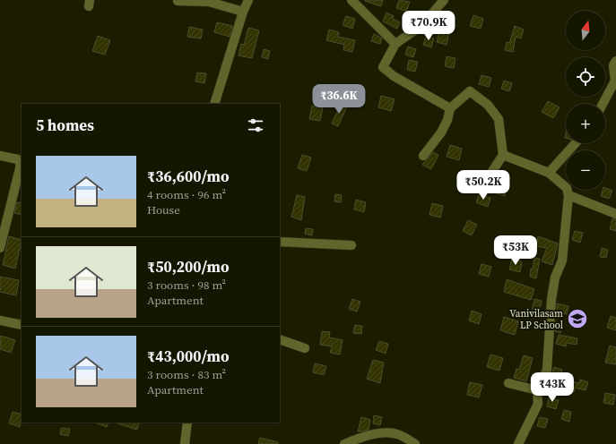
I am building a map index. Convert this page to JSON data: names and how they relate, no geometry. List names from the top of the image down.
{
  "places": {
    "school or university": ["Vanivilasam LP School"]
  },
  "north": "top",
  "page": {
    "map_buttons": ["+", "−"],
    "price": [
      "₹70.9K",
      "₹36.6K",
      "₹50.2K",
      "₹53K",
      "₹43K"
    ],
    "heading": "5 homes",
    "list": [
      {
        "name": "₹36,600/mo",
        "note": "4 rooms · 96 m² · House"
      },
      {
        "name": "₹50,200/mo",
        "note": "3 rooms · 98 m² · Apartment"
      },
      {
        "name": "₹43,000/mo",
        "note": "3 rooms · 83 m² · Apartment"
      }
    ]
  }
}
